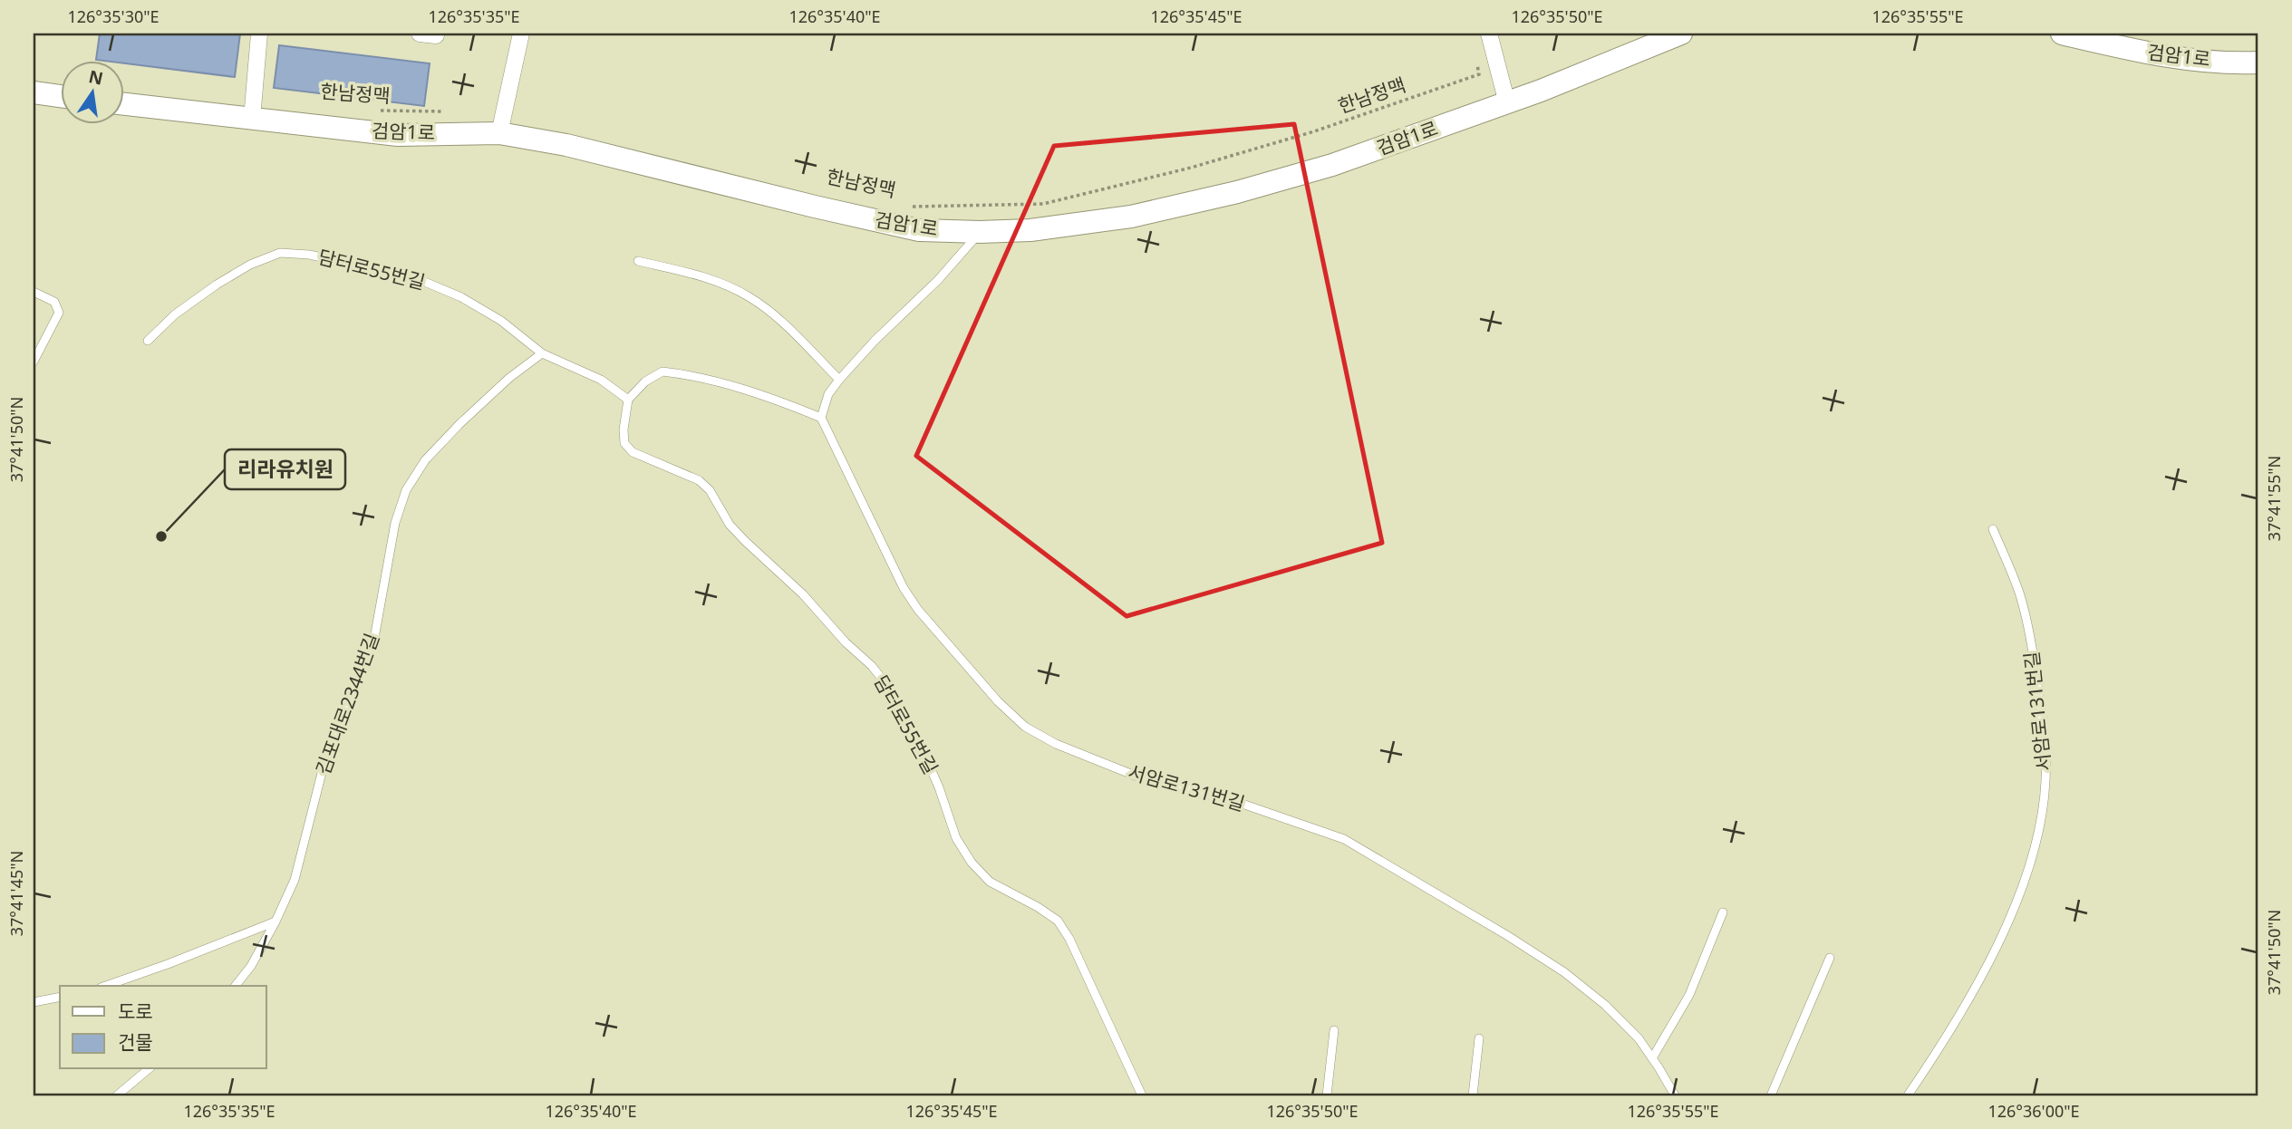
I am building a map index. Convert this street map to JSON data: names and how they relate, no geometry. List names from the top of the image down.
{
  "streets": {
    "street": ["검암1로"],
    "lane": ["담터로55번길", "김포대로2344번길", "서암로131번길"],
    "path": ["한남정맥"]
  },
  "crossings": [
    ["담터로55번길", "김포대로2344번길"]
  ],
  "places": ["리라유치원"],
  "legend": ["도로", "건물"],
  "north": "top",
  "coordinates": [
    "126°35'30\"E",
    "126°35'35\"E",
    "126°35'40\"E",
    "126°35'45\"E",
    "126°35'50\"E",
    "126°35'55\"E",
    "37°41'50\"N",
    "37°41'55\"N",
    "37°41'45\"N",
    "126°36'00\"E"
  ]
}
